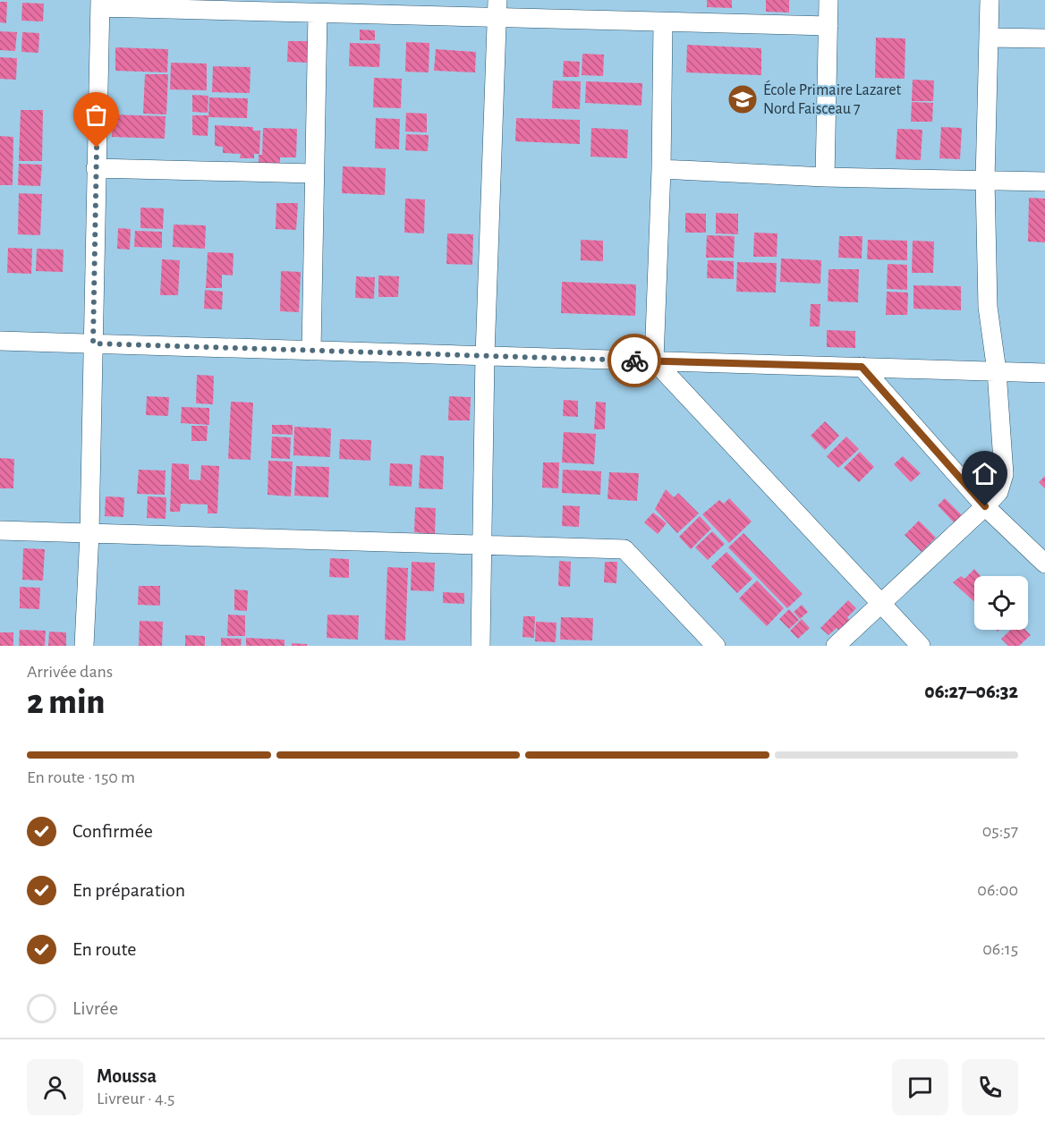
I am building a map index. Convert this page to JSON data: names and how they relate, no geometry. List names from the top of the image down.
{
  "places": {
    "school or university": ["École Primaire Lazaret Nord Faisceau 7"]
  },
  "page": {
    "heading": ["2 min", "Arrivée dans", "06:27–06:32"],
    "panel": ["Moussa", "Livreur · 4.5"],
    "bar": "En route · 150 m",
    "list": [
      ["Confirmée", "05:57"],
      ["En préparation", "06:00"],
      ["En route", "06:15"],
      "Livrée"
    ]
  }
}
